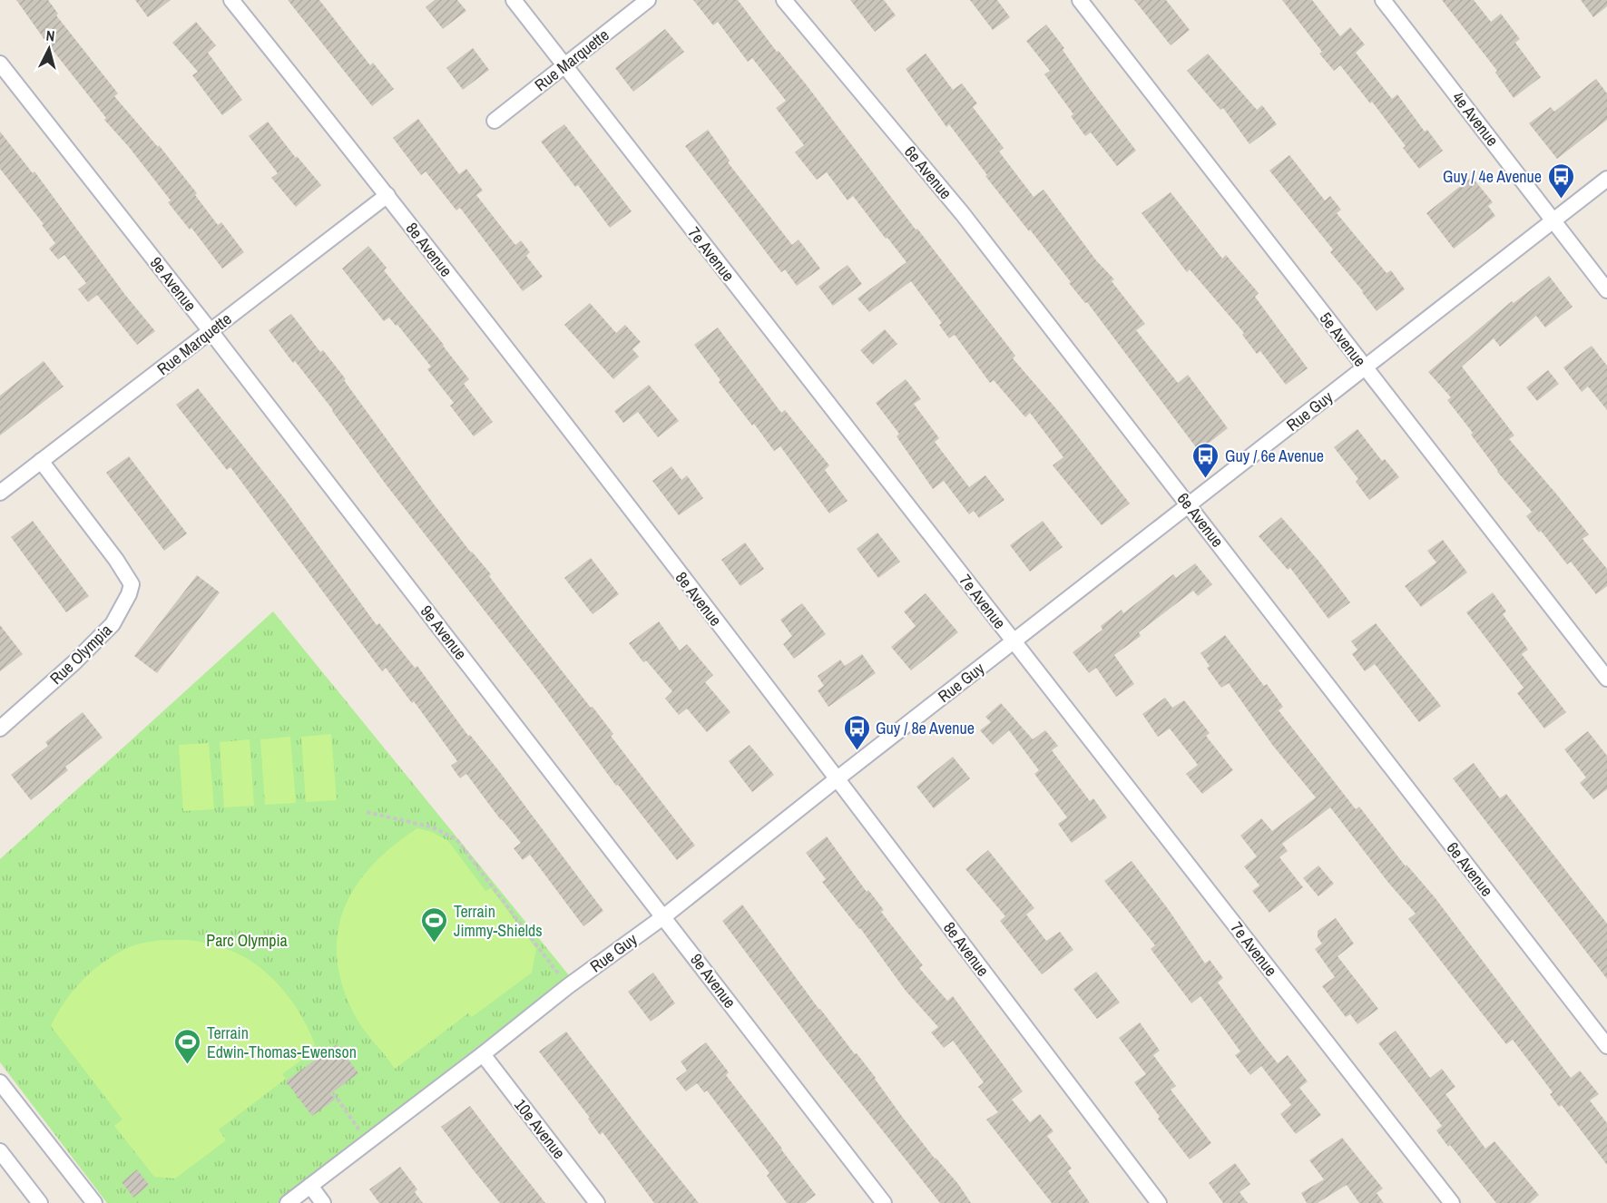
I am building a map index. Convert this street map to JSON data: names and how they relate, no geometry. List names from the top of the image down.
{
  "streets": {
    "street": [
      "Rue Marquette",
      "4e Avenue",
      "6e Avenue",
      "8e Avenue",
      "7e Avenue",
      "9e Avenue",
      "5e Avenue",
      "Rue Guy",
      "Rue Olympia",
      "10e Avenue"
    ]
  },
  "crossings": [
    ["Rue Marquette", "8e Avenue"],
    ["Rue Marquette", "7e Avenue"],
    ["Rue Marquette", "9e Avenue"],
    ["Rue Marquette", "Rue Olympia"],
    ["4e Avenue", "Rue Guy"],
    ["6e Avenue", "Rue Guy"],
    ["8e Avenue", "Rue Guy"],
    ["7e Avenue", "Rue Guy"],
    ["9e Avenue", "Rue Guy"],
    ["5e Avenue", "Rue Guy"],
    ["Rue Guy", "10e Avenue"]
  ],
  "parks": ["Parc Olympia"],
  "places": {
    "bus stop": ["Guy / 4e Avenue", "Guy / 6e Avenue", "Guy / 8e Avenue"],
    "sports": ["Terrain Jimmy-Shields", "Terrain Edwin-Thomas-Ewenson"]
  },
  "north": "top"
}
